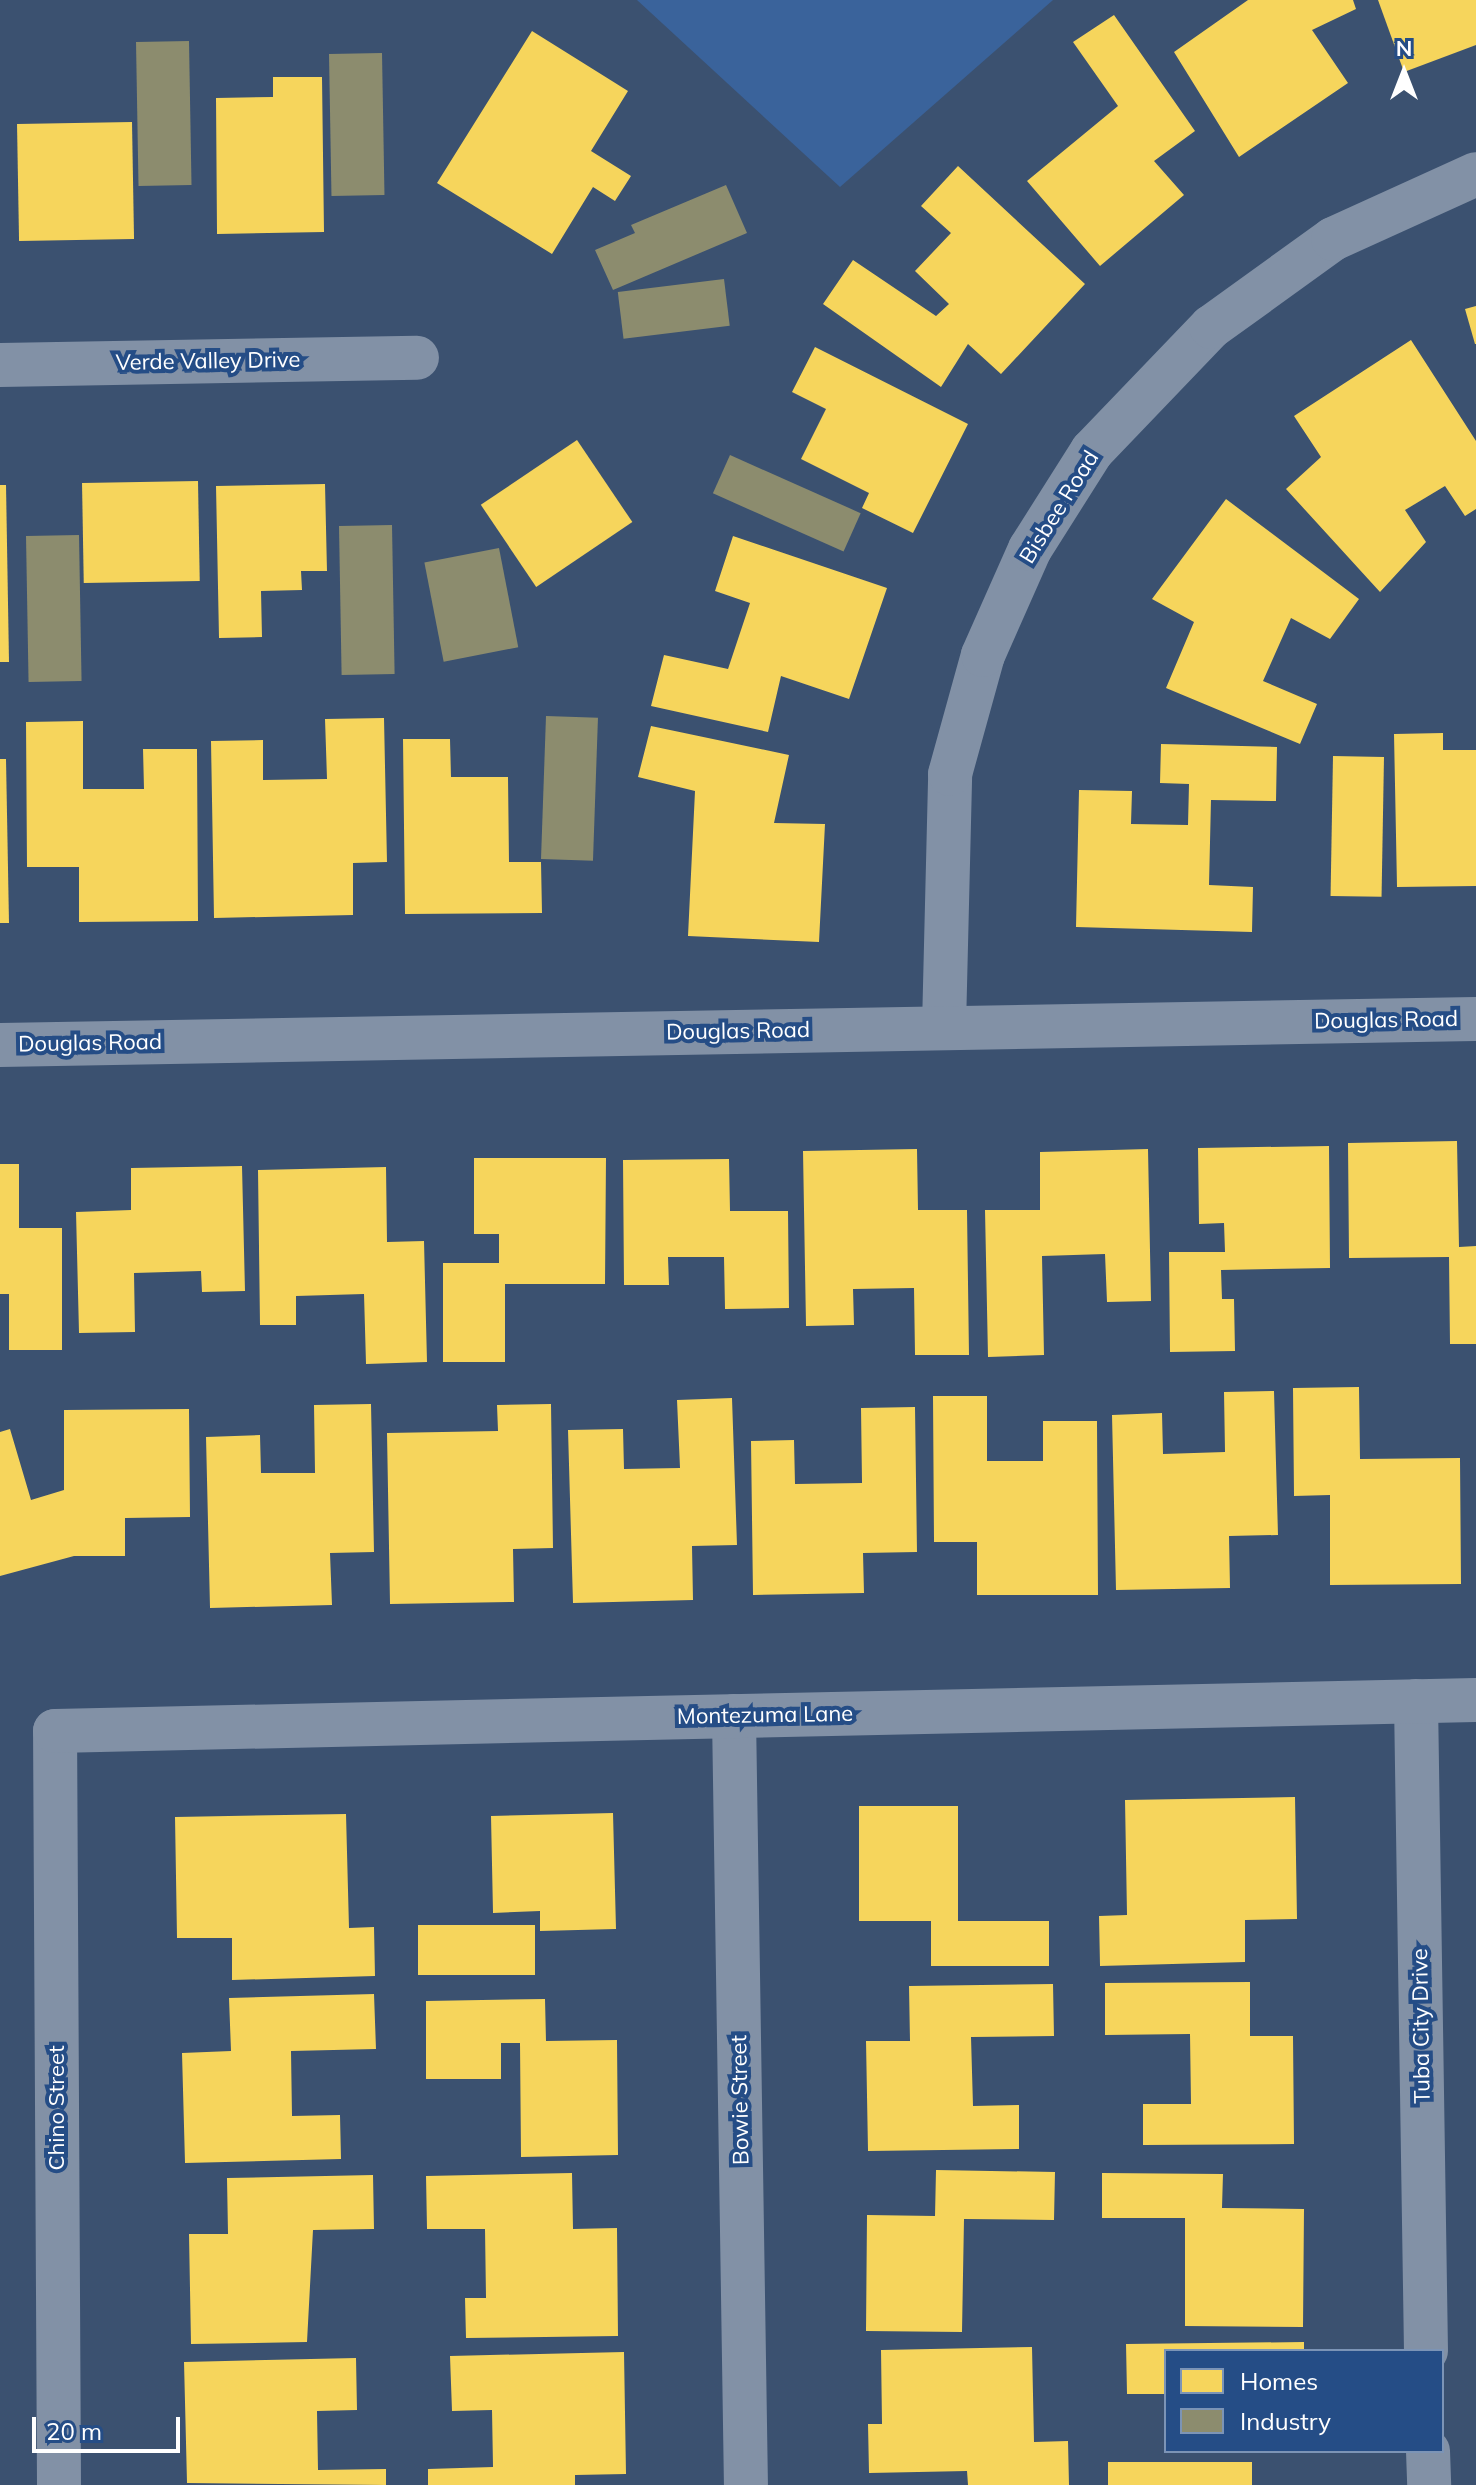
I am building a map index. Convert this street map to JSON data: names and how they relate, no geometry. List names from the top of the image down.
{
  "streets": {
    "street": [
      "Verde Valley Drive",
      "Bisbee Road",
      "Douglas Road",
      "Montezuma Lane",
      "Tuba City Drive",
      "Bowie Street",
      "Chino Street"
    ]
  },
  "crossings": [
    ["Bisbee Road", "Douglas Road"],
    ["Montezuma Lane", "Tuba City Drive"],
    ["Montezuma Lane", "Bowie Street"],
    ["Montezuma Lane", "Chino Street"]
  ],
  "legend": ["Homes", "Industry"],
  "scale_bar": "20 m",
  "north": "top"
}
